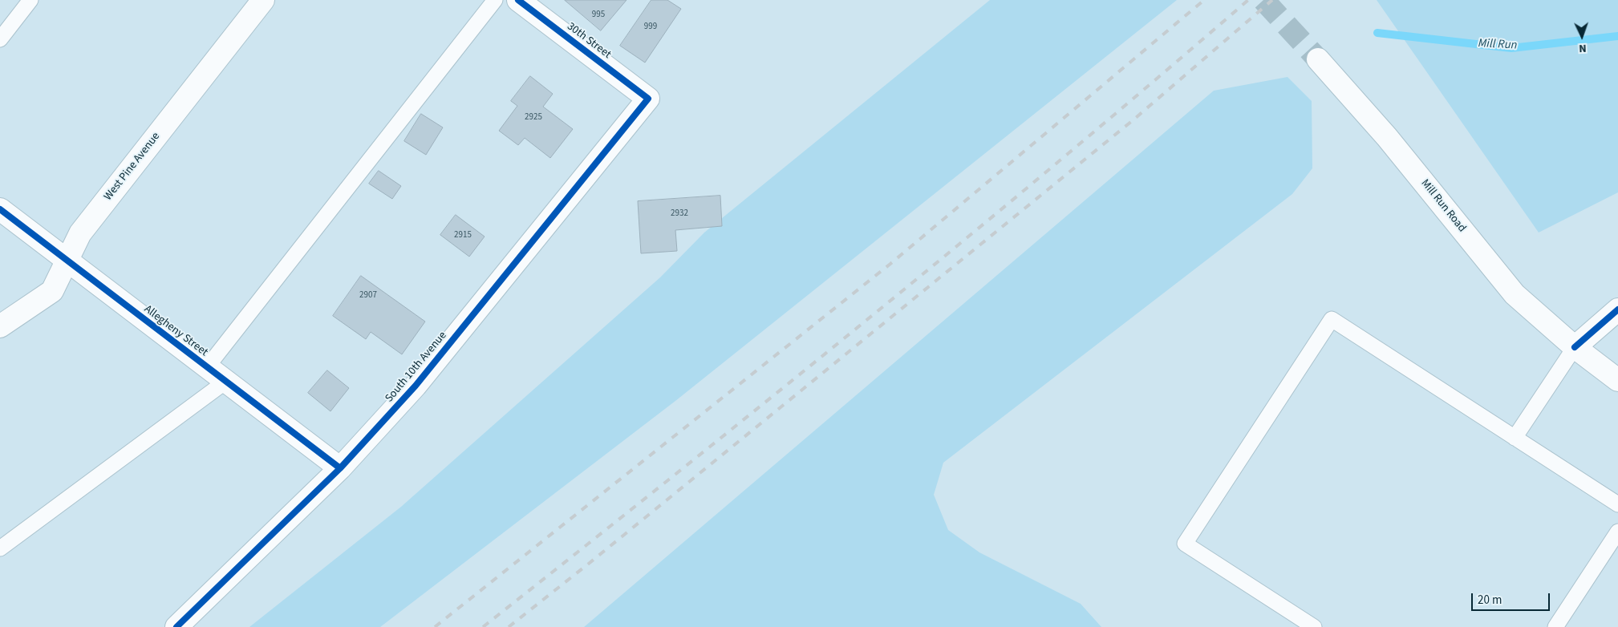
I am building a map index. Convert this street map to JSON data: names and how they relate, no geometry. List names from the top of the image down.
{
  "streets": {
    "street": [
      "30th Street",
      "West Pine Avenue",
      "Mill Run Road",
      "Allegheny Street",
      "South 10th Avenue"
    ]
  },
  "crossings": [
    ["30th Street", "South 10th Avenue"],
    ["West Pine Avenue", "Allegheny Street"],
    ["Allegheny Street", "South 10th Avenue"]
  ],
  "water": ["Mill Run"],
  "house_numbers": [
    "995",
    "999",
    "2925",
    "2932",
    "2915",
    "2907"
  ],
  "scale_bar": "20 m",
  "north": "bottom"
}
